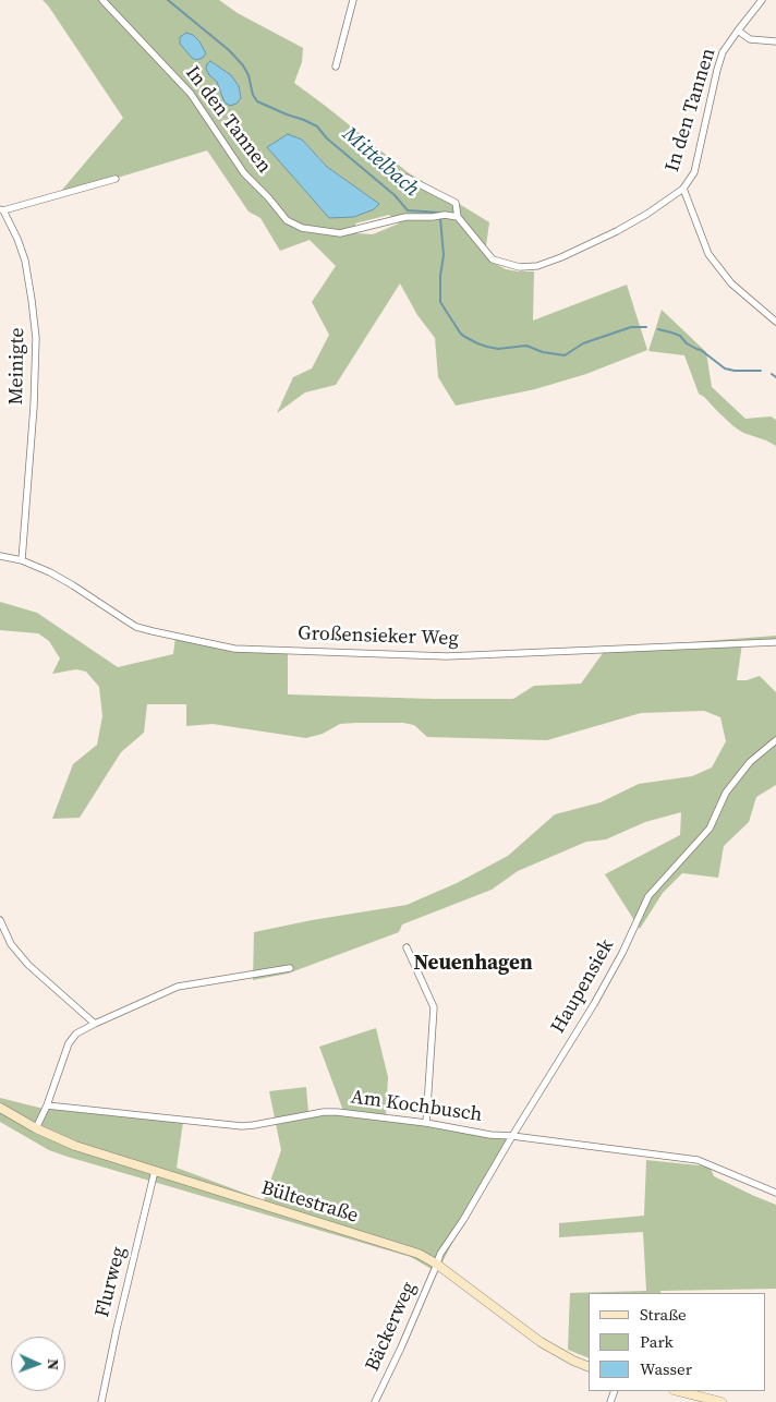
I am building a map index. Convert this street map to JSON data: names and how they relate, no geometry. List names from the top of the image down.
{
  "streets": {
    "street": [
      "In den Tannen",
      "Meinigte",
      "Großensieker Weg",
      "Haupensiek",
      "Am Kochbusch",
      "Bültestraße",
      "Flurweg",
      "Bäckerweg"
    ]
  },
  "crossings": [
    ["Meinigte", "Großensieker Weg"],
    ["Haupensiek", "Am Kochbusch"],
    ["Haupensiek", "Bültestraße"],
    ["Haupensiek", "Bäckerweg"],
    ["Bültestraße", "Flurweg"],
    ["Bültestraße", "Bäckerweg"]
  ],
  "districts": ["Neuenhagen"],
  "water": ["Mittelbach"],
  "legend": ["Straße", "Park", "Wasser"],
  "north": "right"
}
